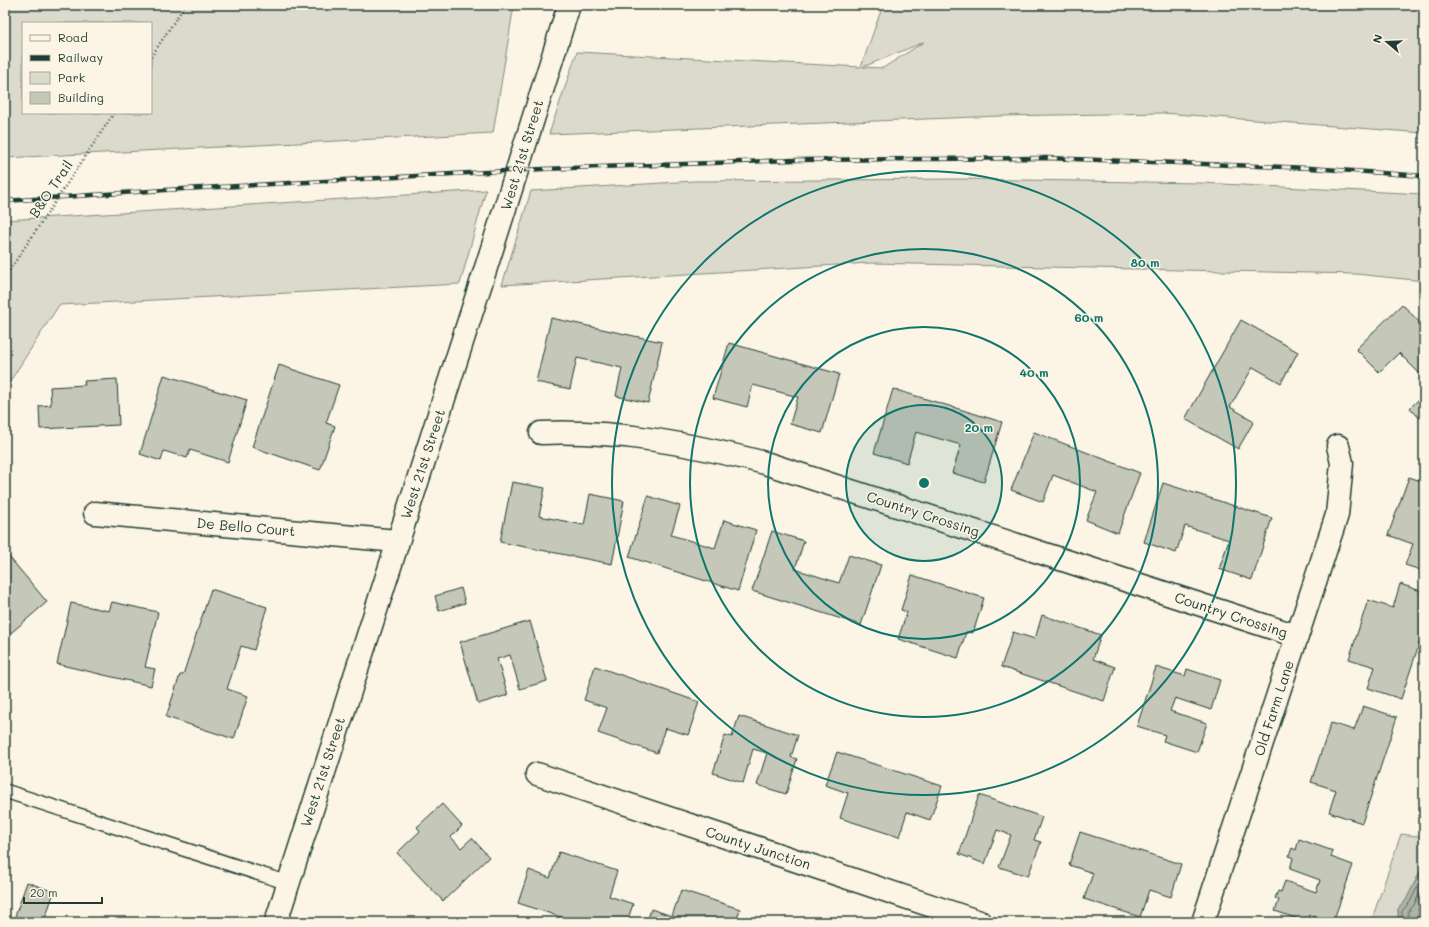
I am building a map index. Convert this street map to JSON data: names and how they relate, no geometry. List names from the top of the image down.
{
  "streets": {
    "street": [
      "West 21st Street",
      "Country Crossing",
      "De Bello Court",
      "Old Farm Lane",
      "County Junction"
    ],
    "path": ["B&O Trail"]
  },
  "crossings": [
    ["West 21st Street", "De Bello Court"],
    ["Country Crossing", "Old Farm Lane"]
  ],
  "legend": [
    "Road",
    "Railway",
    "Park",
    "Building"
  ],
  "scale_bar": "20 m",
  "north": "left",
  "rings": [
    "80 m",
    "60 m",
    "40 m",
    "20 m"
  ]
}
